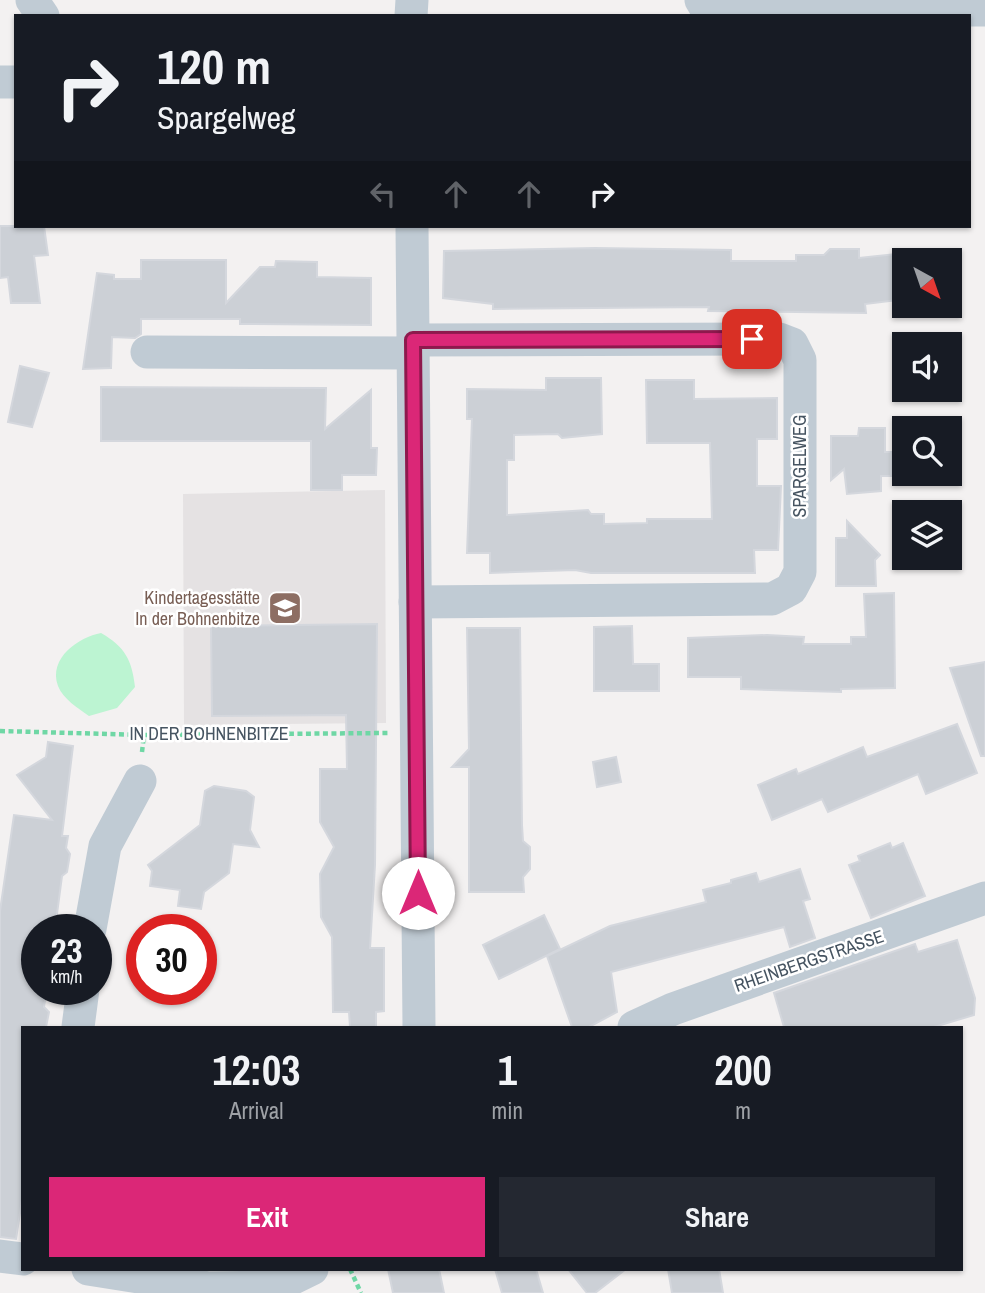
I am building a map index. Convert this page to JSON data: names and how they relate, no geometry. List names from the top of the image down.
{
  "streets": {
    "street": ["SPARGELWEG", "RHEINBERGSTRASSE"],
    "path": ["IN DER BOHNENBITZE"]
  },
  "places": {
    "school or university": ["Kindertagesstätte In der Bohnenbitze"]
  },
  "north": "bottom right",
  "page": {
    "turn": ["120 m", "Spargelweg"],
    "speed": "23 km/h",
    "limit": "30",
    "eta": [
      "12:03",
      "Arrival",
      "1",
      "min",
      "200",
      "m"
    ],
    "buttons": ["Exit", "Share"]
  }
}
